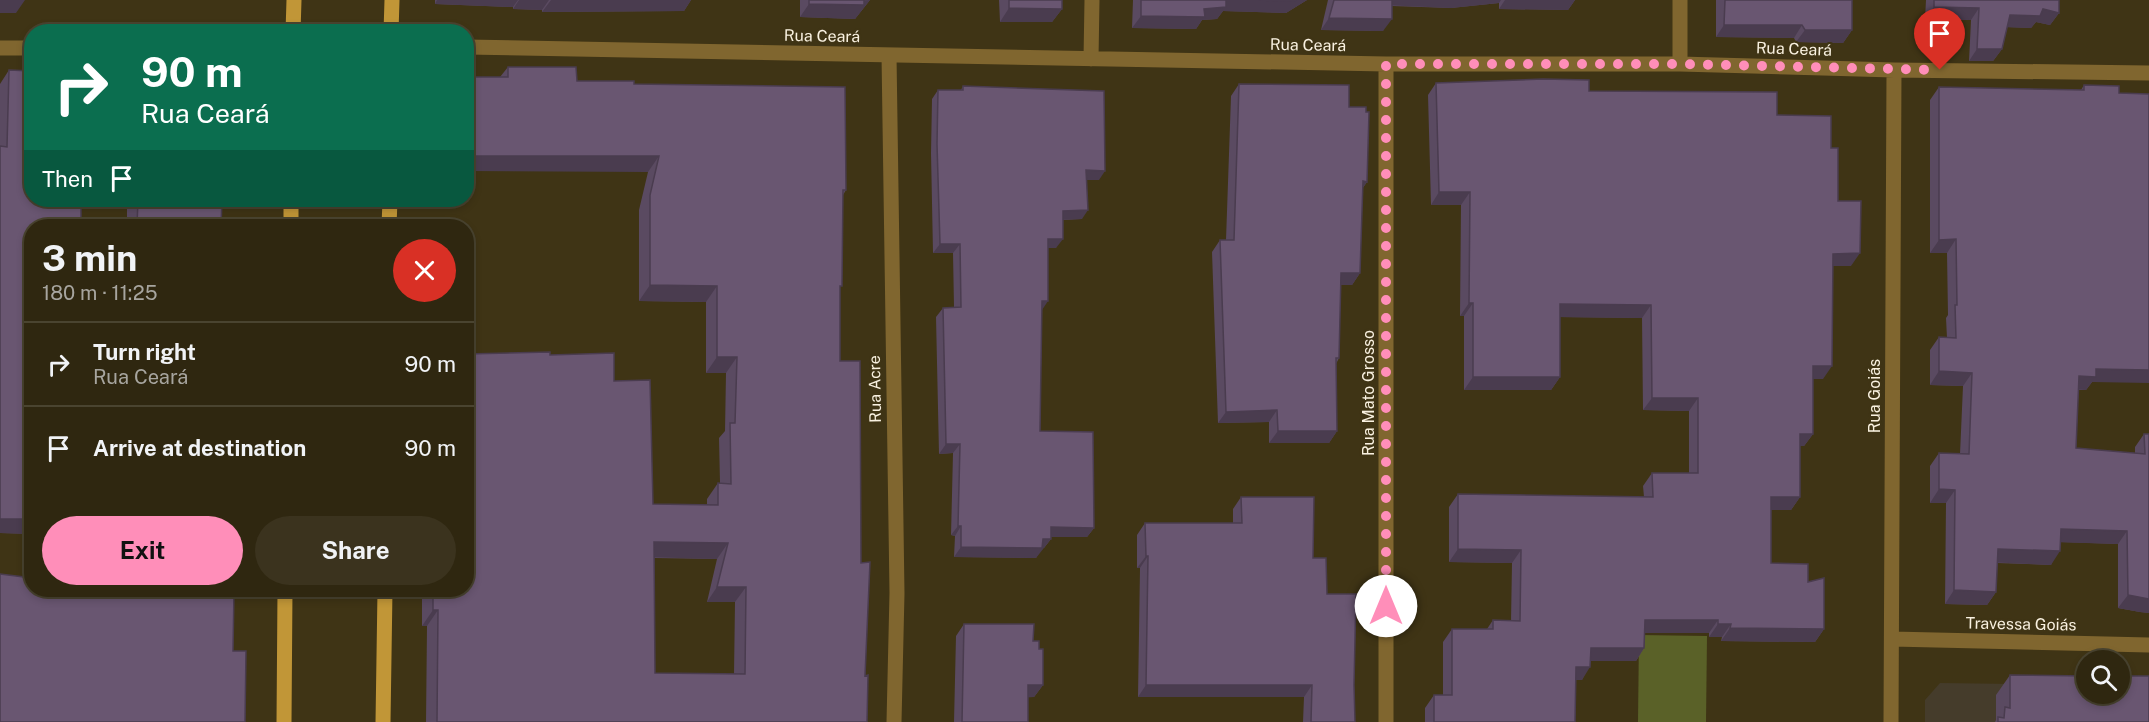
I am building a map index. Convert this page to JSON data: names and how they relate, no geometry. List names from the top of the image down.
{
  "streets": {
    "street": [
      "Rua Ceará",
      "Rua Acre",
      "Rua Mato Grosso",
      "Rua Goiás",
      "Travessa Goiás"
    ]
  },
  "crossings": [
    ["Rua Ceará", "Rua Acre"],
    ["Rua Ceará", "Rua Mato Grosso"],
    ["Rua Ceará", "Rua Goiás"],
    ["Rua Goiás", "Travessa Goiás"]
  ],
  "page": {
    "turn": ["90 m", "Rua Ceará"],
    "then": "Then",
    "heading": ["3 min", "180 m · 11:25"],
    "list": [
      {
        "name": "Turn right",
        "note": "Rua Ceará",
        "value": "90 m"
      },
      {
        "name": "Arrive at destination",
        "value": "90 m"
      }
    ],
    "buttons": ["Exit", "Share"]
  }
}
